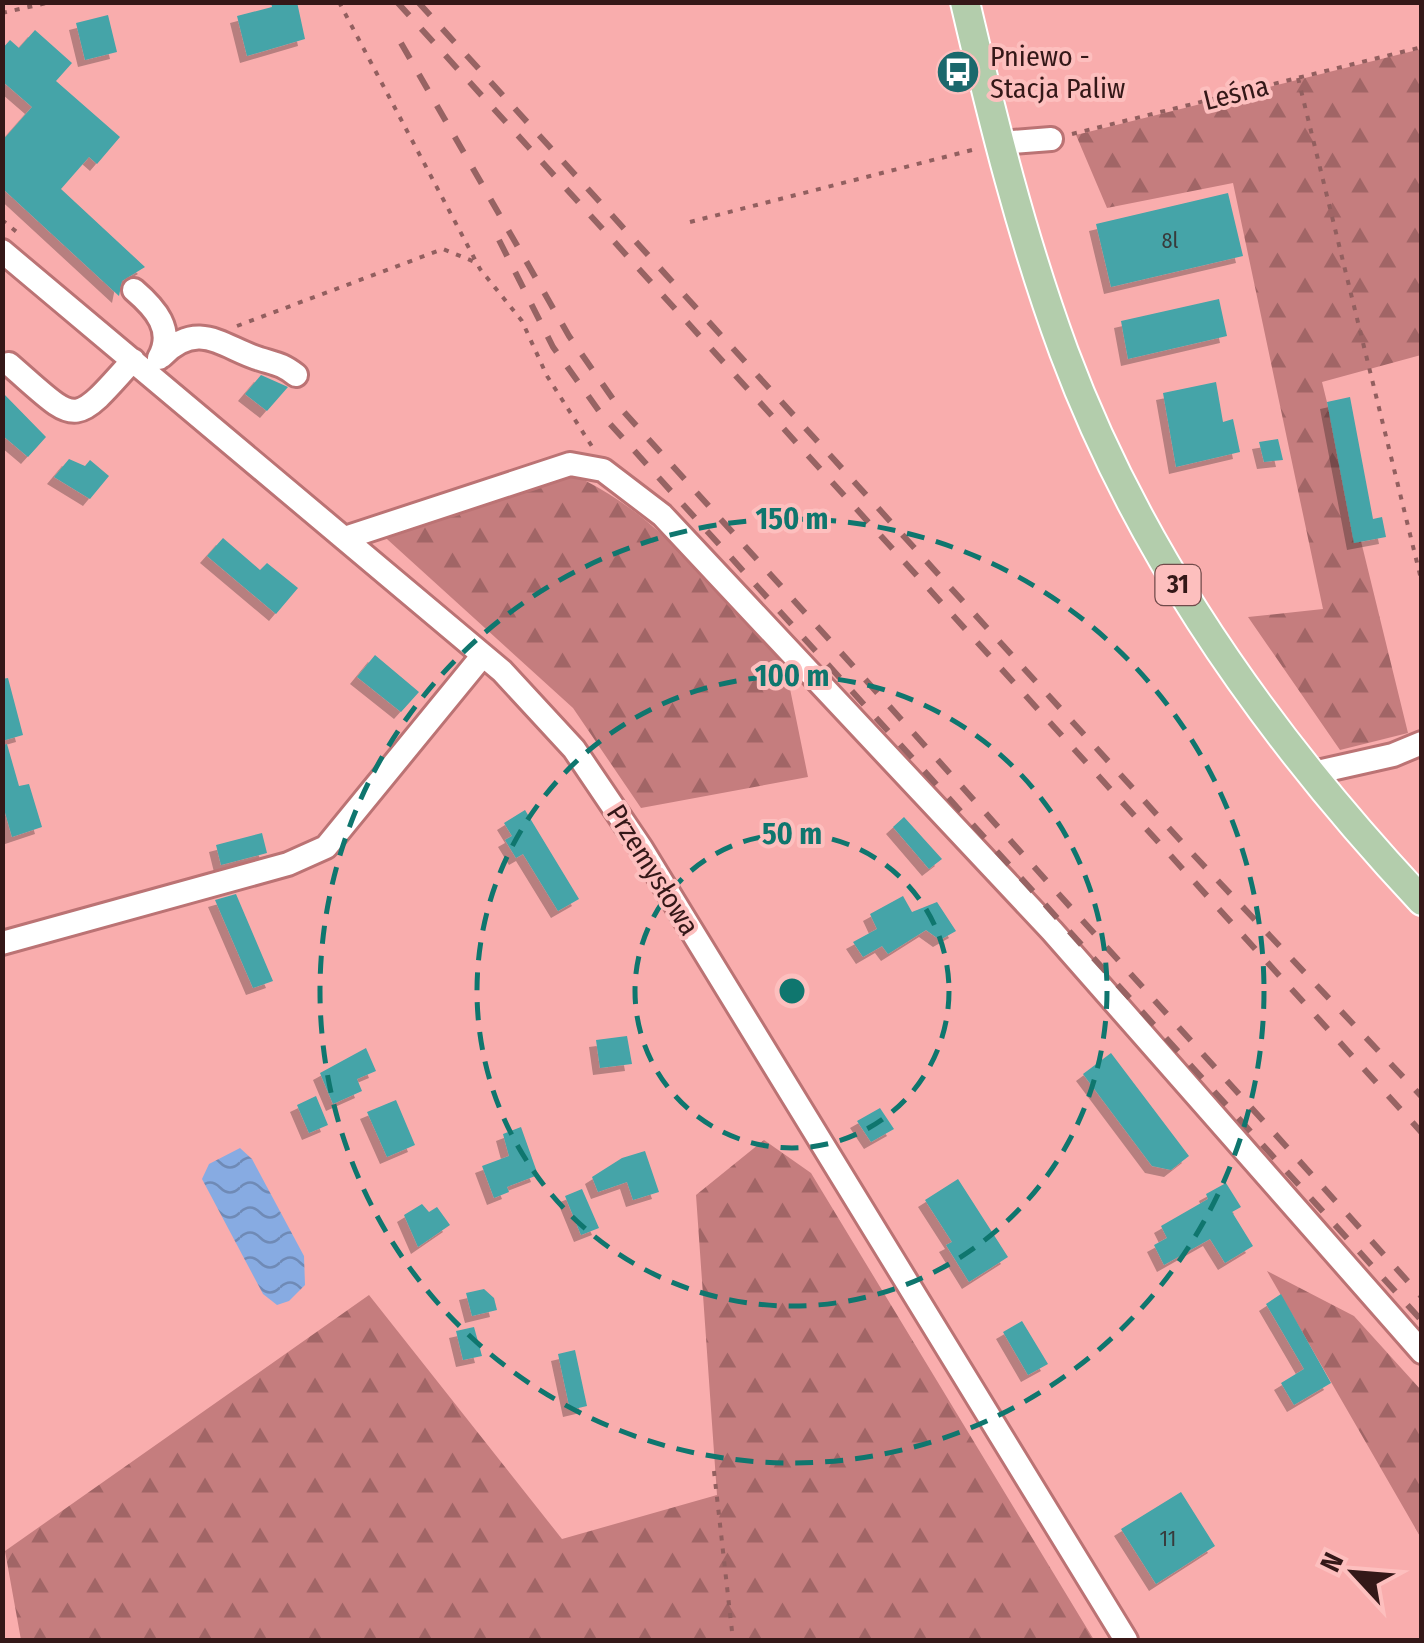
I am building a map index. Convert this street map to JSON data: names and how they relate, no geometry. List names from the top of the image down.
{
  "streets": {
    "main road": ["31"],
    "street": ["Przemysłowa"],
    "path": ["Leśna"]
  },
  "places": {
    "bus stop": ["Pniewo - Stacja Paliw"]
  },
  "house_numbers": ["8l", "11"],
  "north": "top left",
  "rings": ["150 m", "100 m", "50 m"]
}
